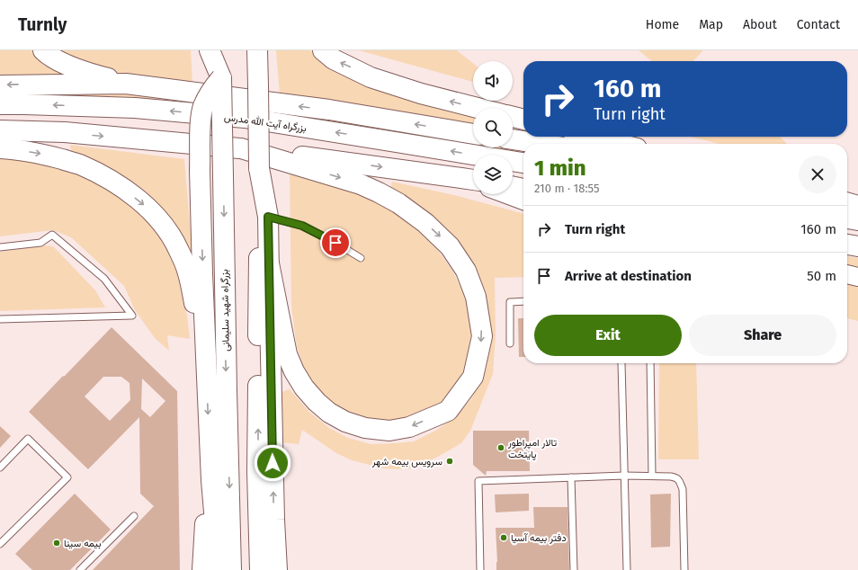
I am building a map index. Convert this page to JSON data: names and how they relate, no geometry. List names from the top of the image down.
{
  "streets": {
    "highway": ["بزرگراه آیت الله مدرس", "بزرگراه شهید سلیمانی"]
  },
  "places": [
    "تالار امپراطور پایتخت",
    "سرویس بیمه شهر",
    "دفتر بیمه آسیا",
    "بیمه سینا"
  ],
  "page": {
    "header": "Turnly",
    "nav": [
      "Home",
      "Map",
      "About",
      "Contact"
    ],
    "turn": ["160 m", "Turn right"],
    "heading": ["1 min", "210 m · 18:55"],
    "list": [
      {
        "name": "Turn right",
        "value": "160 m"
      },
      {
        "name": "Arrive at destination",
        "value": "50 m"
      }
    ],
    "buttons": ["Exit", "Share"]
  }
}
